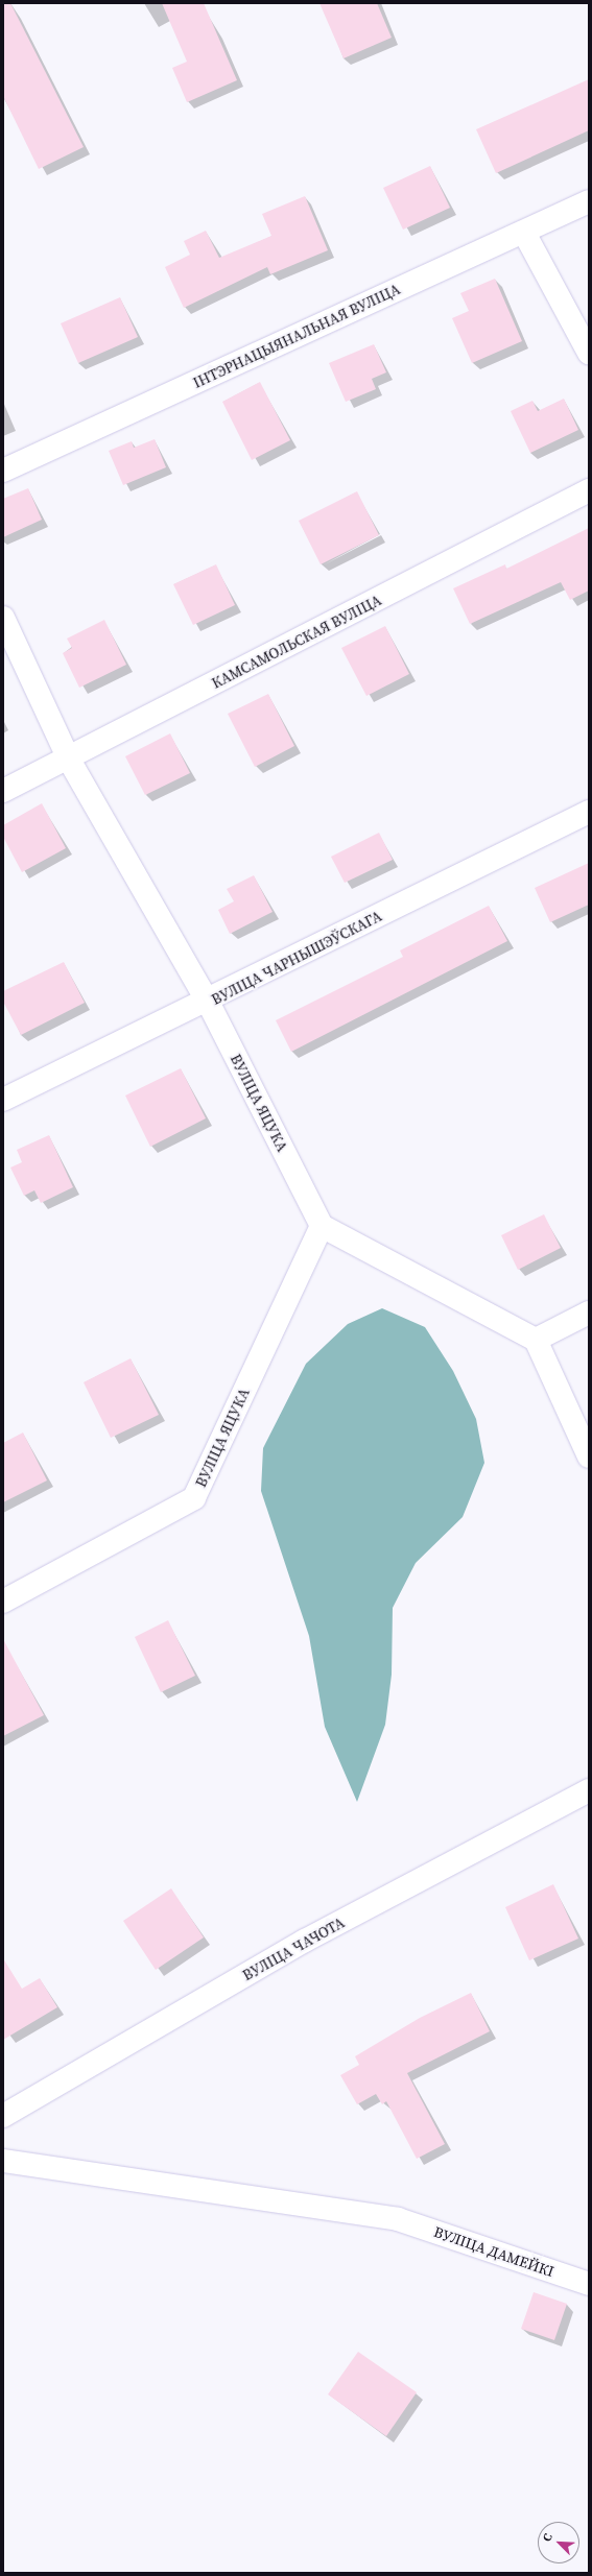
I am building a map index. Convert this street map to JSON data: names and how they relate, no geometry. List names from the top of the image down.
{
  "streets": {
    "street": [
      "ІНТЭРНАЦЫЯНАЛЬНАЯ ВУЛІЦА",
      "КАМСАМОЛЬСКАЯ ВУЛІЦА",
      "ВУЛІЦА ЧАРНЫШЭЎСКАГА",
      "ВУЛІЦА ЯЦУКА",
      "ВУЛІЦА ЧАЧОТА",
      "ВУЛІЦА ДАМЕЙКІ"
    ]
  },
  "crossings": [
    ["КАМСАМОЛЬСКАЯ ВУЛІЦА", "ВУЛІЦА ЯЦУКА"],
    ["ВУЛІЦА ЧАРНЫШЭЎСКАГА", "ВУЛІЦА ЯЦУКА"]
  ],
  "north": "top left"
}
